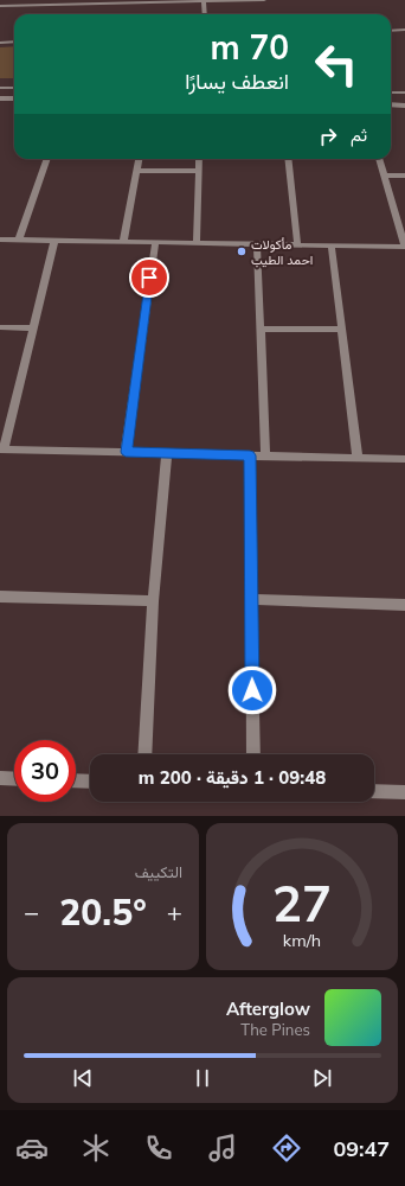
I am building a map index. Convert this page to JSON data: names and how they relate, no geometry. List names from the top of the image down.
{
  "places": ["مأكولات احمد الطيب"],
  "page": {
    "turn": ["70 m", "انعطف يسارًا"],
    "then": "ثم",
    "limit": "30",
    "trip": "09:48 · 1 دقيقة · 200 m",
    "tile": "التكييف",
    "heat": ["−", "20.5°", "+"],
    "song": ["Afterglow", "The Pines"],
    "tabs": "09:47",
    "gauge": ["27", "km/h"]
  }
}
